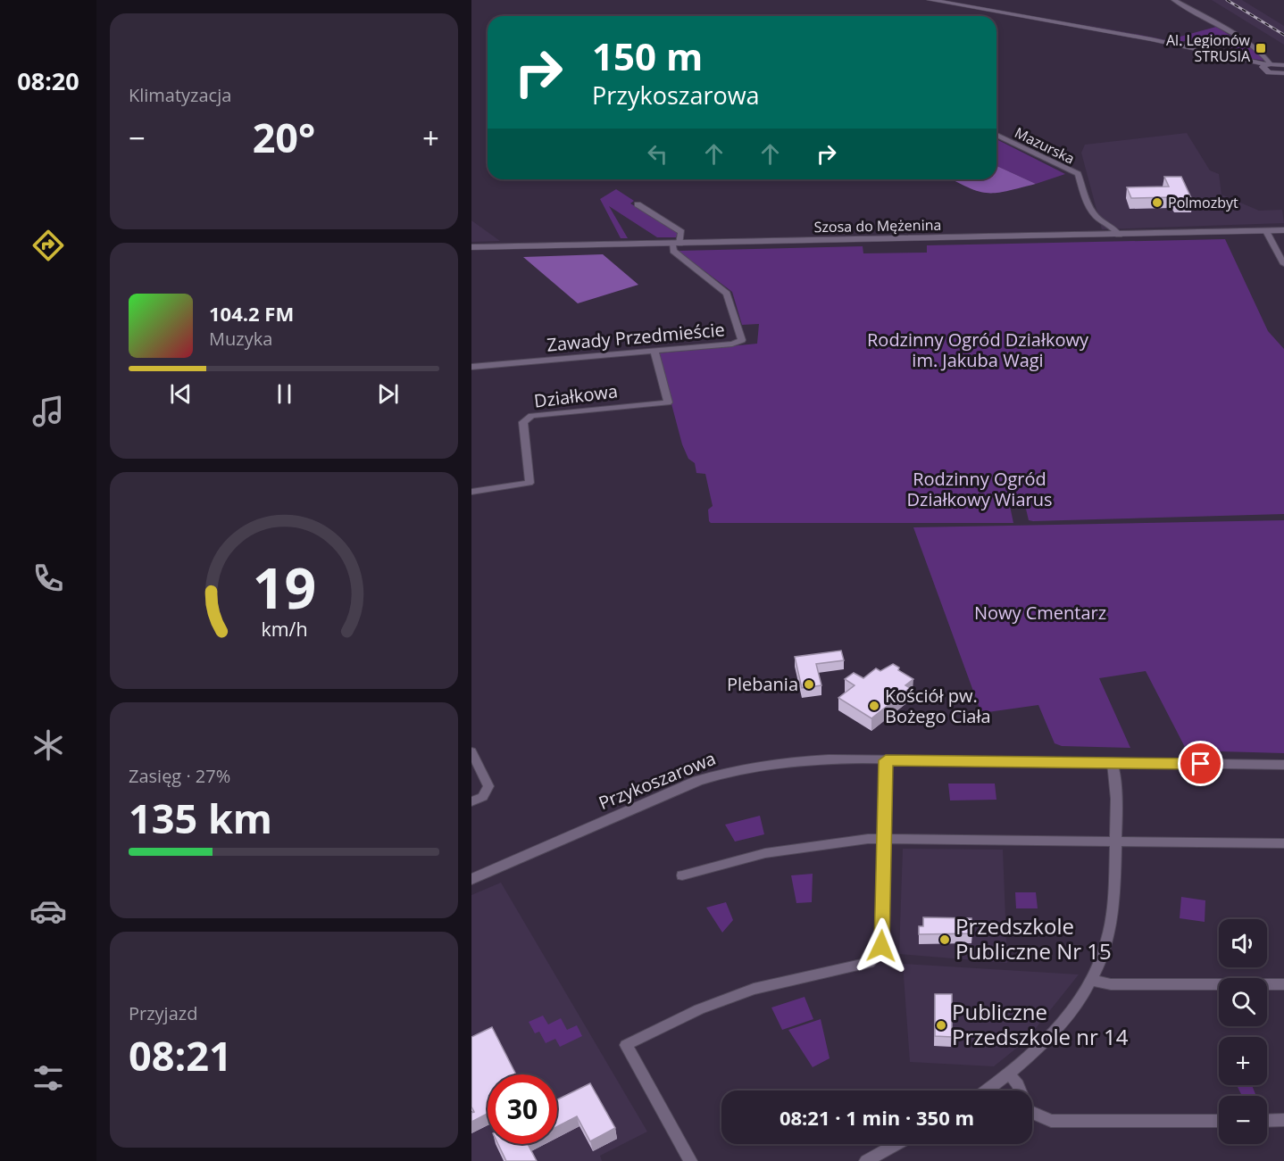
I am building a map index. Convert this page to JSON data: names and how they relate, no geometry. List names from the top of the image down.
{
  "streets": {
    "main road": ["Szosa do Mężenina"],
    "street": [
      "Mazurska",
      "Zawady Przedmieście",
      "Działkowa",
      "Przykoszarowa"
    ]
  },
  "crossings": [
    ["Mazurska", "Szosa do Mężenina"],
    ["Szosa do Mężenina", "Zawady Przedmieście"],
    ["Zawady Przedmieście", "Działkowa"]
  ],
  "parks": ["Rodzinny Ogród Działkowy im. Jakuba Wagi", "Rodzinny Ogród Działkowy Wiarus", "Nowy Cmentarz"],
  "places": {
    "transit": ["Al. Legionów STRUSIA"],
    "other": [
      "Polmozbyt",
      "Plebania",
      "Kościół pw. Bożego Ciała",
      "Przedszkole Publiczne Nr 15",
      "Publiczne Przedszkole nr 14"
    ]
  },
  "page": {
    "tabs": "08:20",
    "tile": [
      "Klimatyzacja",
      ["Zasięg · 27%", "135 km"],
      ["Przyjazd", "08:21"]
    ],
    "turn": ["150 m", "Przykoszarowa"],
    "heat": ["−", "20°", "+"],
    "song": ["104.2 FM", "Muzyka"],
    "map_buttons": ["+", "−"],
    "limit": "30",
    "trip": "08:21 · 1 min · 350 m",
    "gauge": ["19", "km/h"]
  }
}
